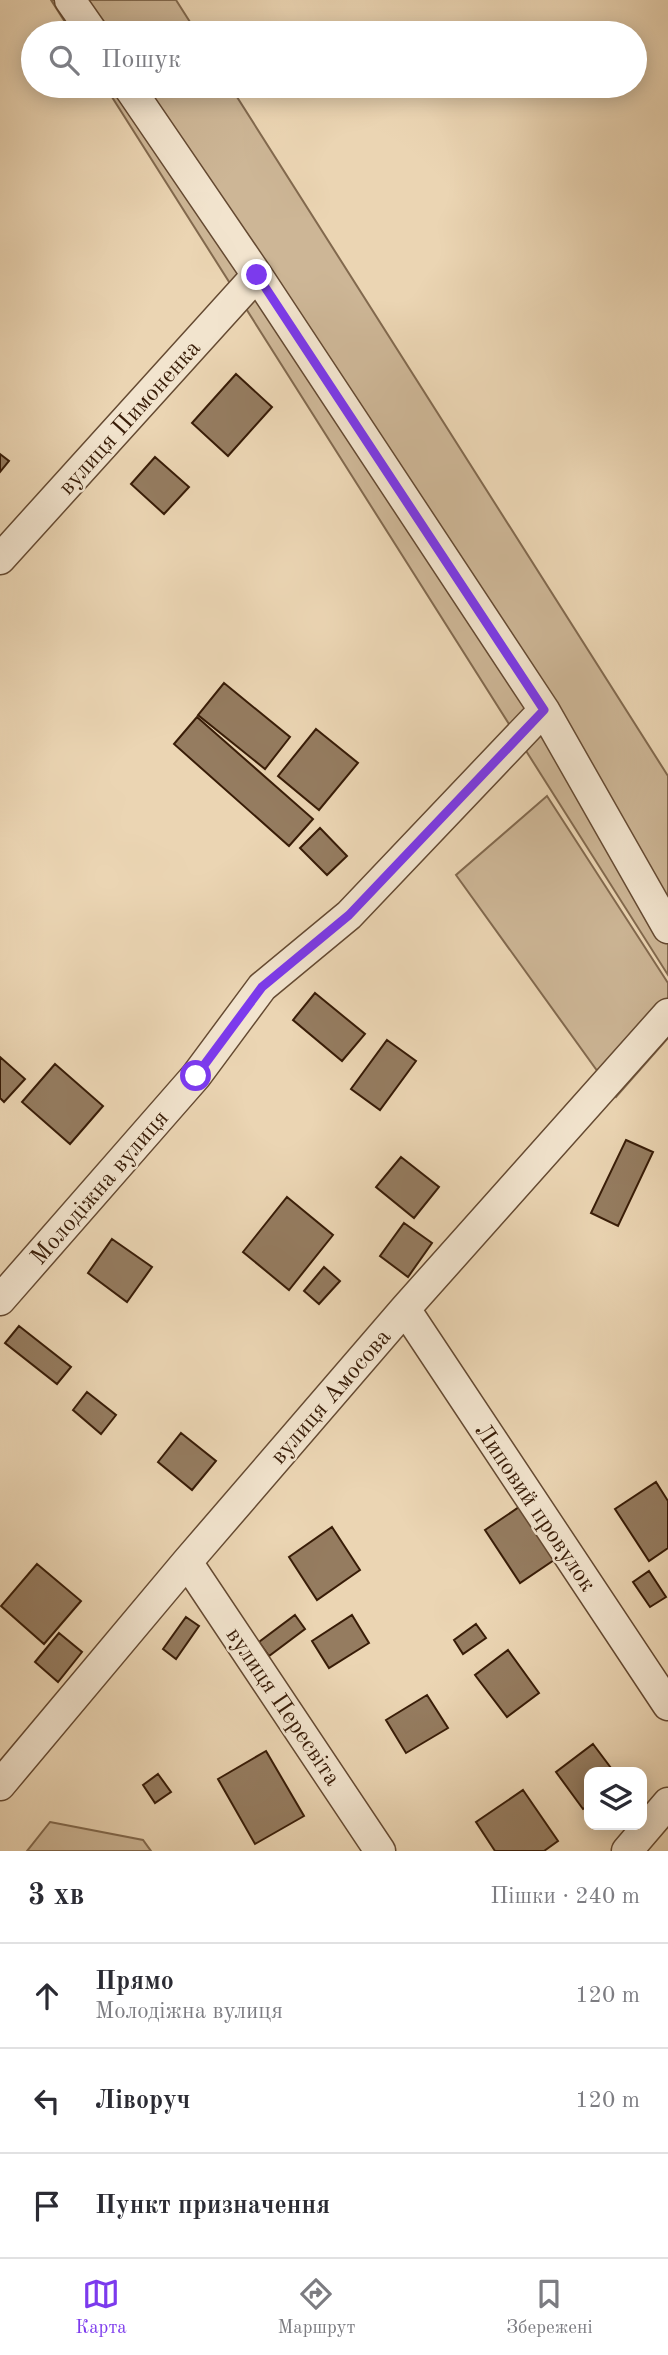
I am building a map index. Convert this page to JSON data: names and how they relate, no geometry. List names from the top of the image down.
{
  "streets": {
    "street": [
      "вулиця Пимоненка",
      "Молодіжна вулиця",
      "вулиця Амосова",
      "Липовий провулок",
      "вулиця Пересвіта"
    ]
  },
  "crossings": [
    ["вулиця Амосова", "Липовий провулок"],
    ["вулиця Амосова", "вулиця Пересвіта"]
  ],
  "page": {
    "search": "Пошук",
    "heading": ["3 хв", "Пішки · 240 m"],
    "list": [
      ["Прямо", "Молодіжна вулиця", "120 m"],
      ["Ліворуч", "120 m"],
      "Пункт призначення"
    ],
    "nav": ["Карта", "Маршрут", "Збережені"]
  }
}
